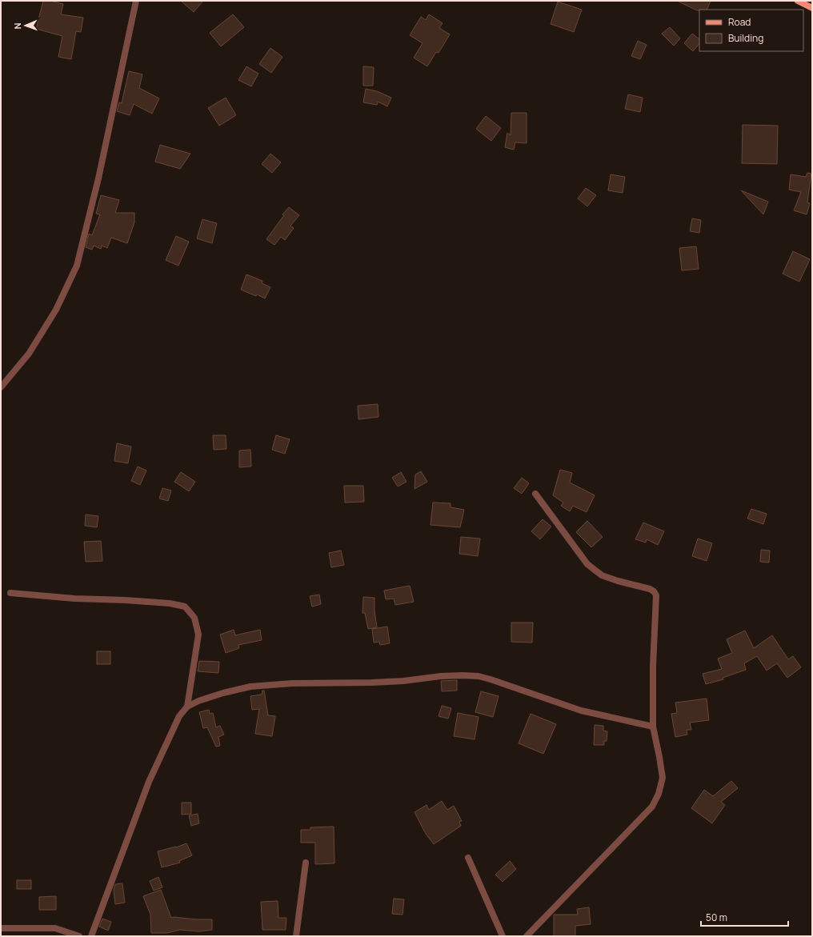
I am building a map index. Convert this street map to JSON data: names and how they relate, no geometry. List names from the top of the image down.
{
  "legend": ["Road", "Building"],
  "scale_bar": "50 m",
  "north": "left"
}
